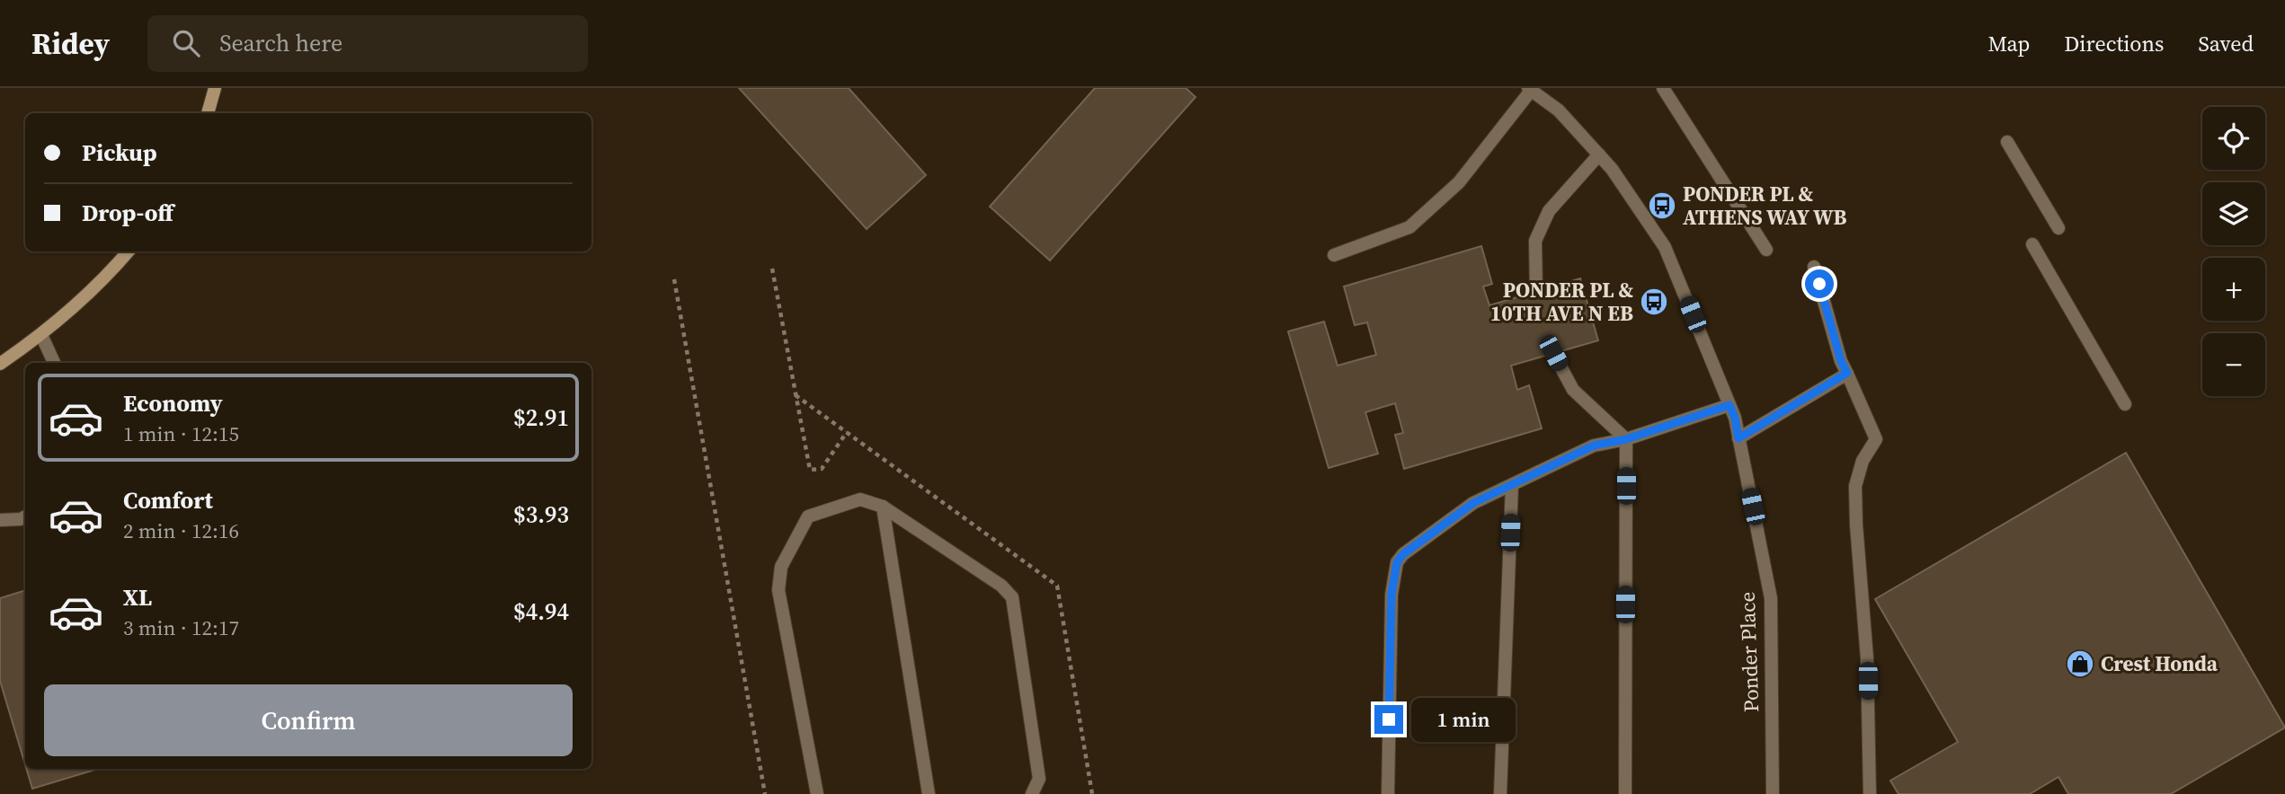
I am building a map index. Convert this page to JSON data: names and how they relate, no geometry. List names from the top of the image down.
{
  "streets": {
    "street": ["Ponder Place"]
  },
  "places": {
    "bus stop": ["PONDER PL & ATHENS WAY WB", "PONDER PL & 10TH AVE N EB"],
    "shop": ["Crest Honda"]
  },
  "page": {
    "header": "Ridey",
    "search": "Search here",
    "nav": ["Map", "Directions", "Saved"],
    "map_buttons": ["+", "−"],
    "banner": ["Pickup", "Drop-off"],
    "list": [
      {
        "name": "Economy",
        "note": "1 min · 12:15",
        "value": "$2.91"
      },
      {
        "name": "Comfort",
        "note": "2 min · 12:16",
        "value": "$3.93"
      },
      {
        "name": "XL",
        "note": "3 min · 12:17",
        "value": "$4.94"
      }
    ],
    "buttons": "Confirm",
    "bubble": "1 min"
  }
}
